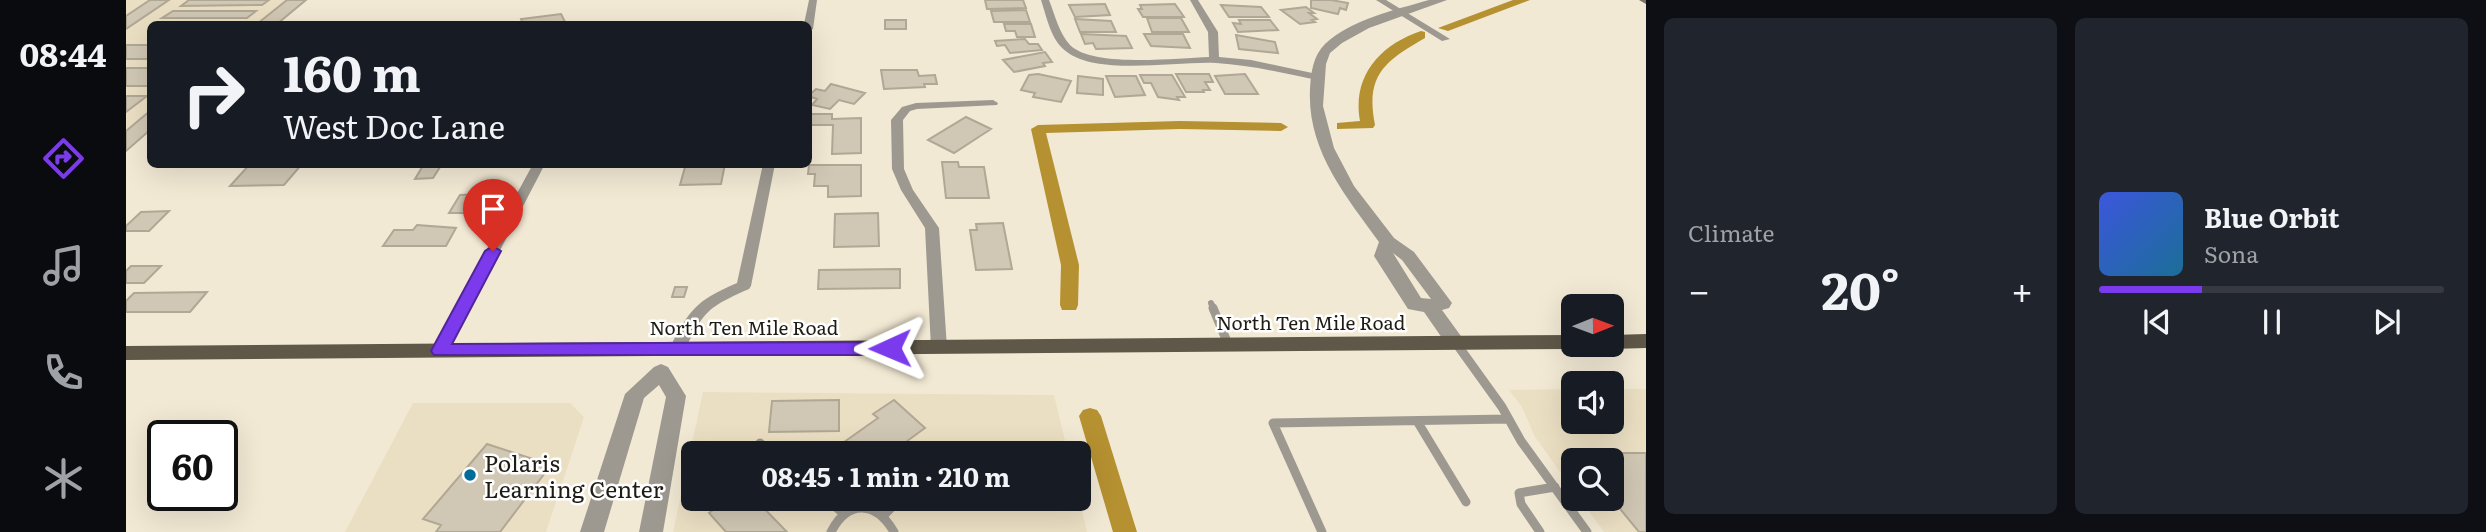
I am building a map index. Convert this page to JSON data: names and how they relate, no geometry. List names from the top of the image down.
{
  "streets": {
    "main road": ["North Ten Mile Road"]
  },
  "places": ["Polaris Learning Center"],
  "north": "right",
  "page": {
    "tabs": "08:44",
    "tile": "Climate",
    "turn": ["160 m", "West Doc Lane"],
    "song": ["Blue Orbit", "Sona"],
    "heat": ["−", "20°", "+"],
    "limit": "60",
    "trip": "08:45 · 1 min · 210 m"
  }
}
